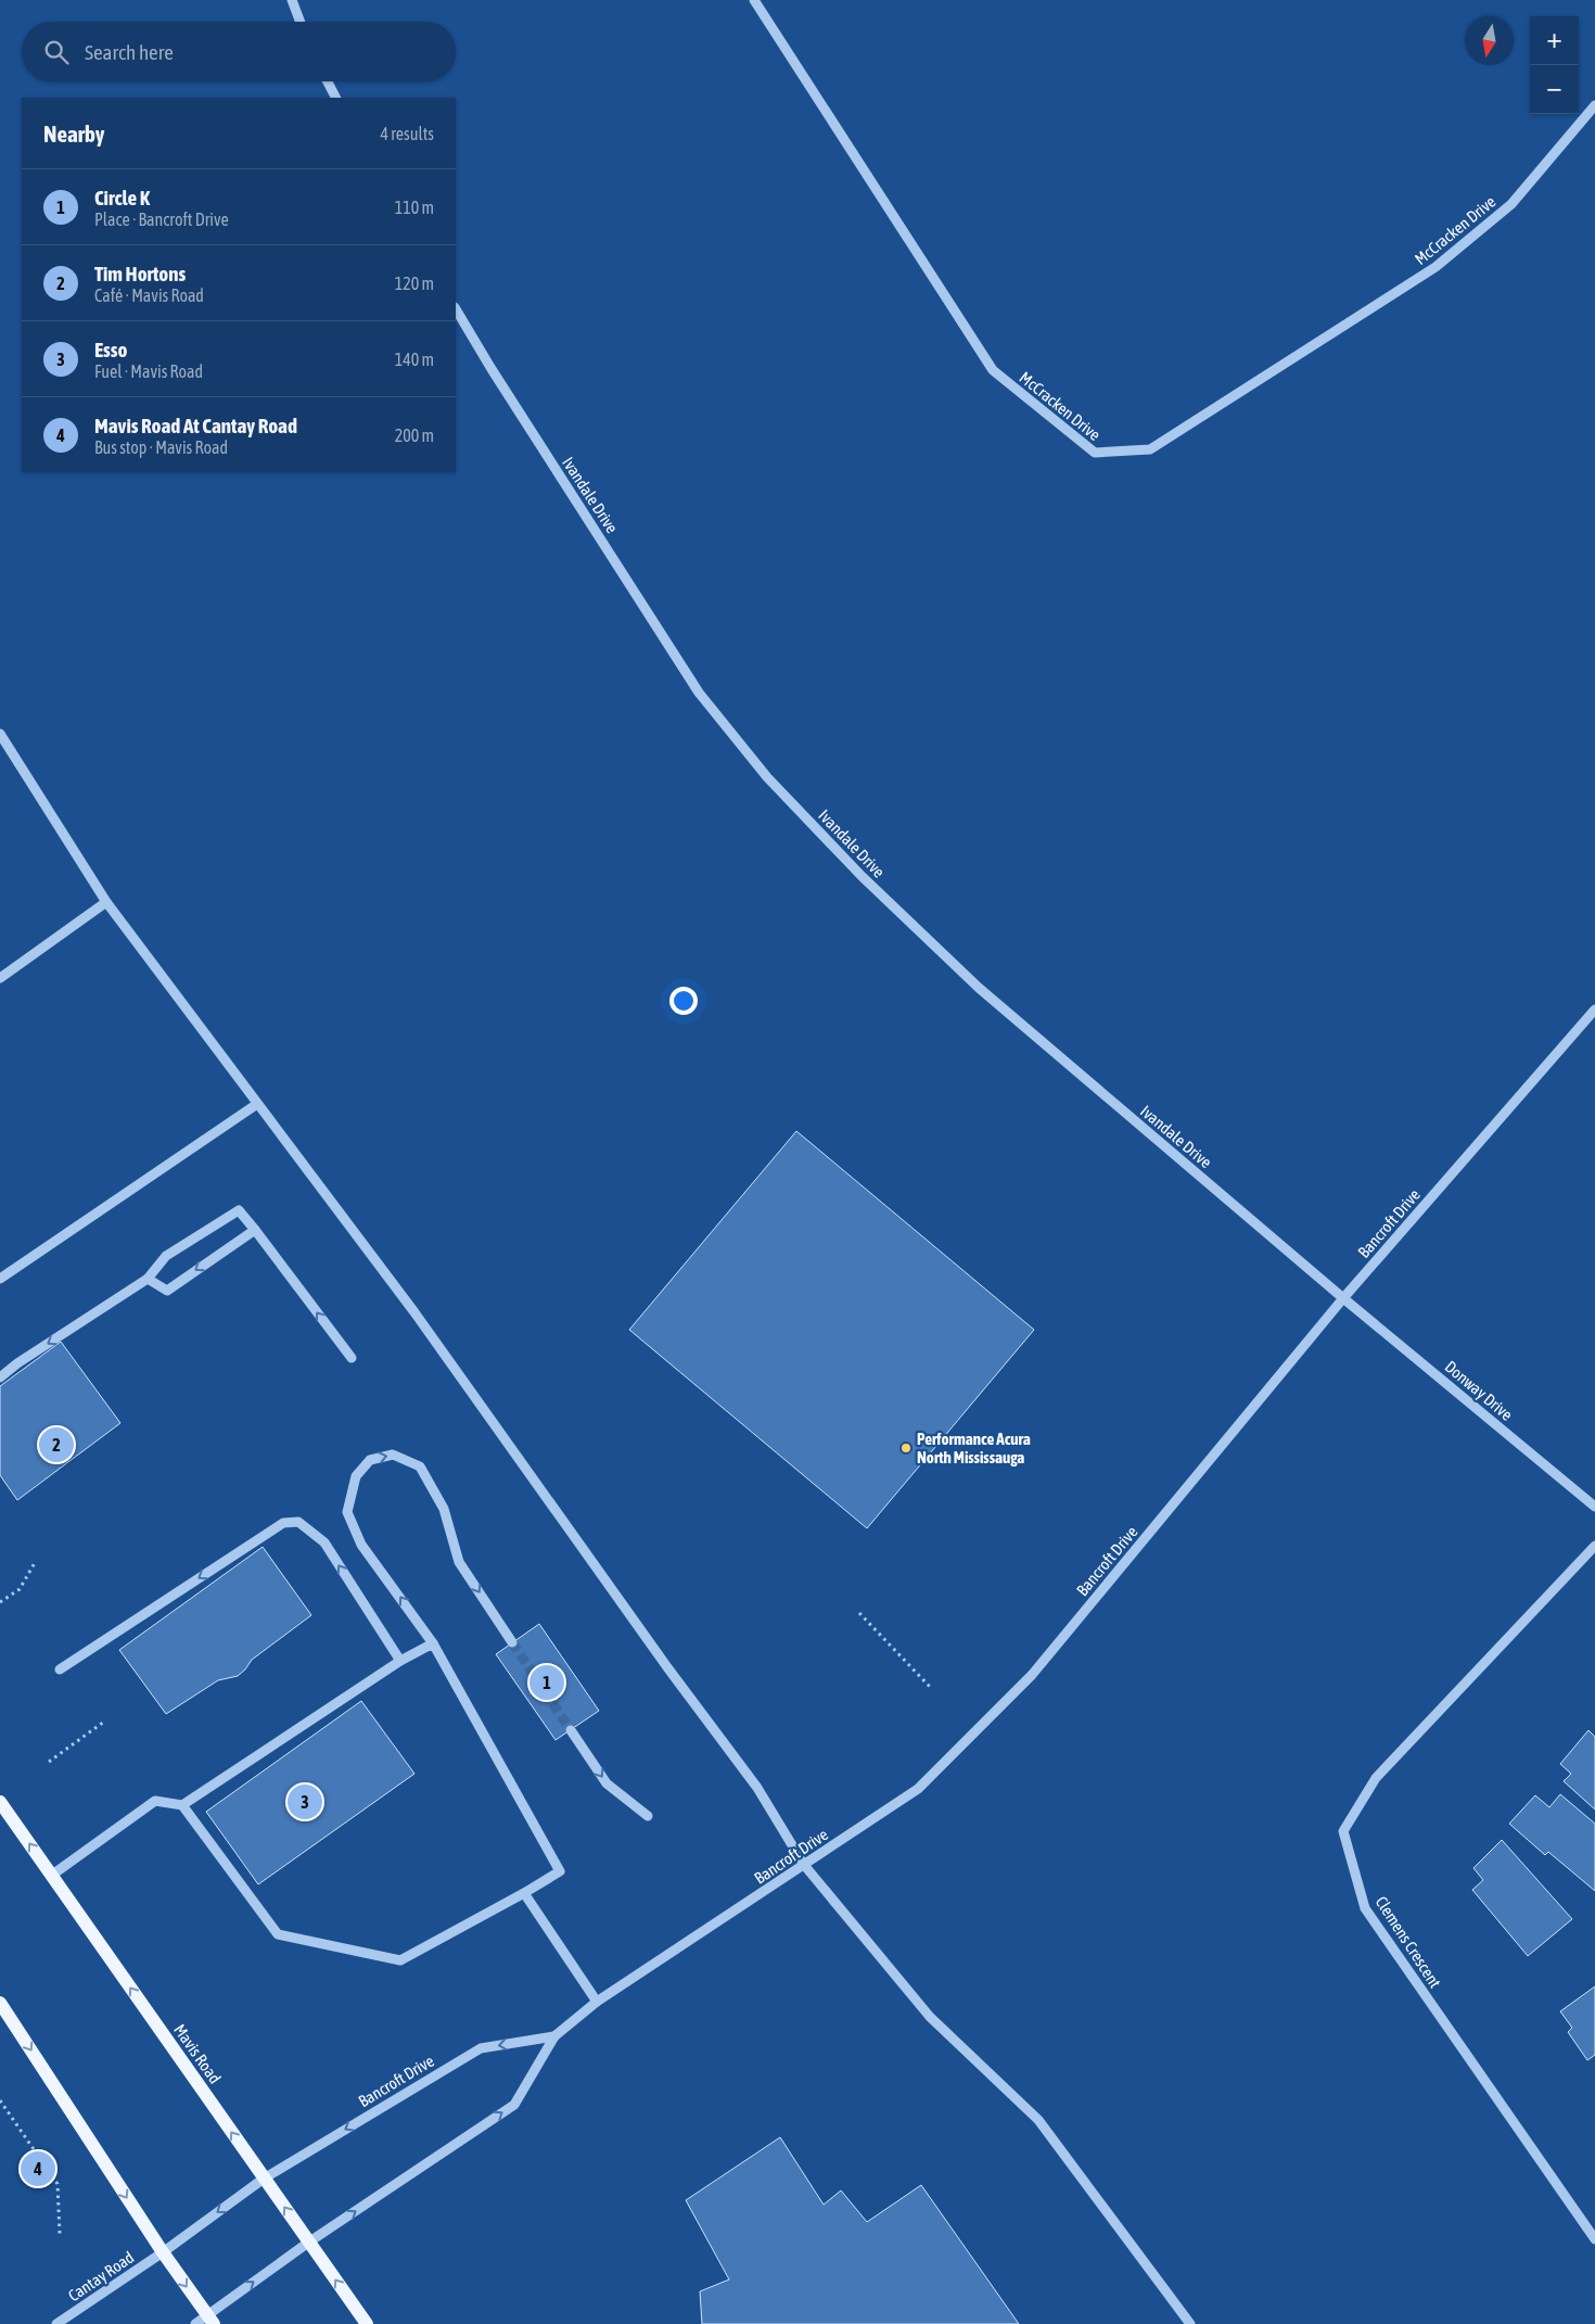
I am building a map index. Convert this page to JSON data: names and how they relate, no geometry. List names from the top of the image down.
{
  "streets": {
    "main road": ["Mavis Road"],
    "street": [
      "McCracken Drive",
      "Ivandale Drive",
      "Bancroft Drive",
      "Donway Drive",
      "Clemens Crescent",
      "Cantay Road"
    ]
  },
  "crossings": [
    ["Ivandale Drive", "Bancroft Drive"],
    ["Ivandale Drive", "Donway Drive"],
    ["Bancroft Drive", "Donway Drive"],
    ["Bancroft Drive", "Mavis Road"],
    ["Bancroft Drive", "Cantay Road"]
  ],
  "places": ["Performance Acura North Mississauga"],
  "north": "bottom",
  "page": {
    "map_buttons": ["+", "−"],
    "search": "Search here",
    "heading": ["Nearby", "4 results"],
    "list": [
      {
        "mark": "1",
        "name": "Circle K",
        "note": "Place · Bancroft Drive",
        "value": "110 m"
      },
      {
        "mark": "2",
        "name": "Tim Hortons",
        "note": "Café · Mavis Road",
        "value": "120 m"
      },
      {
        "mark": "3",
        "name": "Esso",
        "note": "Fuel · Mavis Road",
        "value": "140 m"
      },
      {
        "mark": "4",
        "name": "Mavis Road At Cantay Road",
        "note": "Bus stop · Mavis Road",
        "value": "200 m"
      }
    ],
    "pins": [
      "2",
      "1",
      "3",
      "4"
    ]
  }
}
